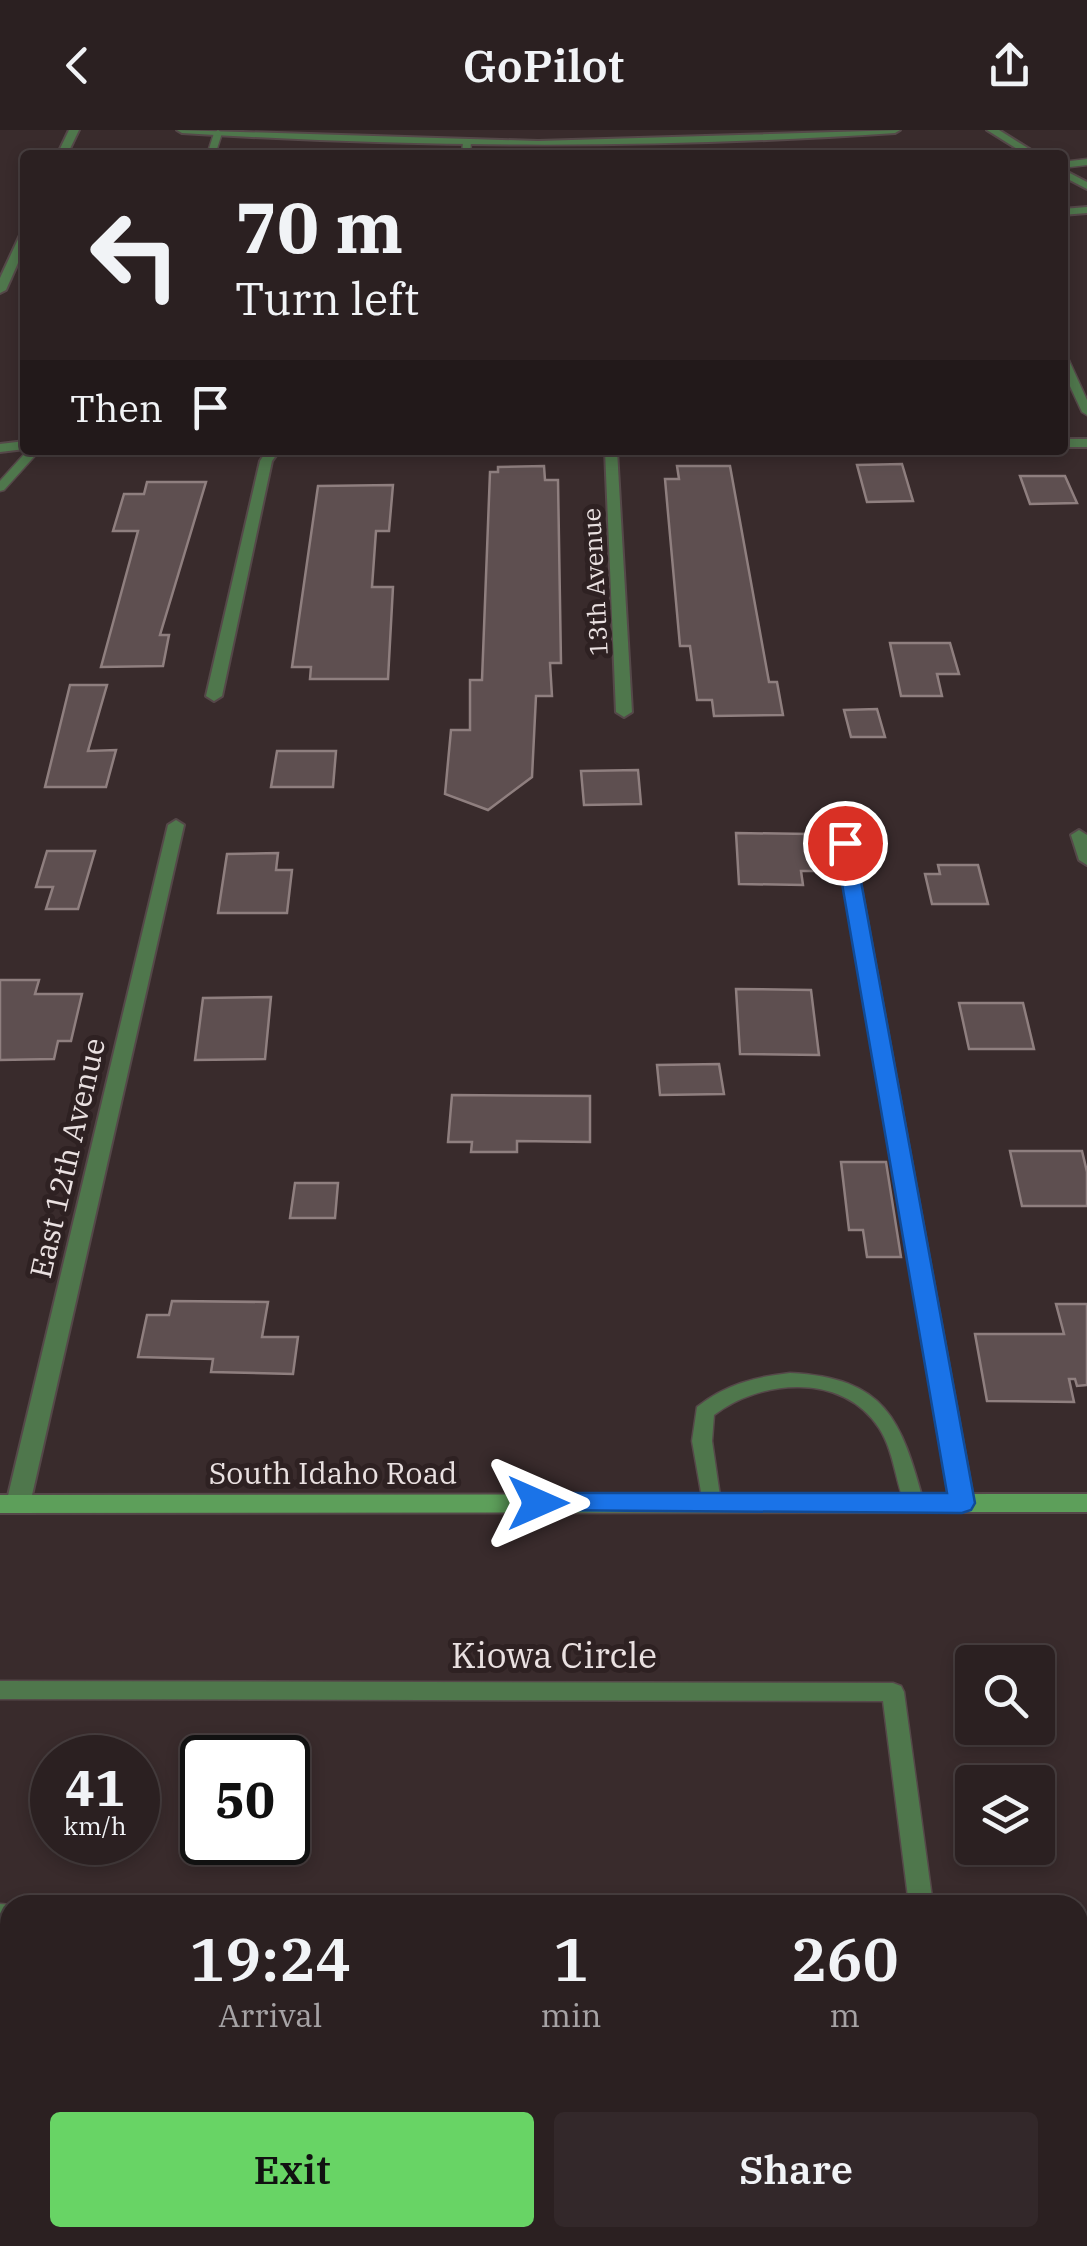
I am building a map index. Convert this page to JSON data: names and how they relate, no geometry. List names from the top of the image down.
{
  "streets": {
    "main road": ["South Idaho Road"],
    "street": ["13th Avenue", "East 12th Avenue"],
    "lane": ["Kiowa Circle"]
  },
  "crossings": [
    ["East 12th Avenue", "South Idaho Road"]
  ],
  "page": {
    "header": "GoPilot",
    "turn": ["70 m", "Turn left"],
    "then": "Then",
    "speed": "41 km/h",
    "limit": "50",
    "eta": [
      "19:24",
      "Arrival",
      "1",
      "min",
      "260",
      "m"
    ],
    "buttons": ["Exit", "Share"]
  }
}
